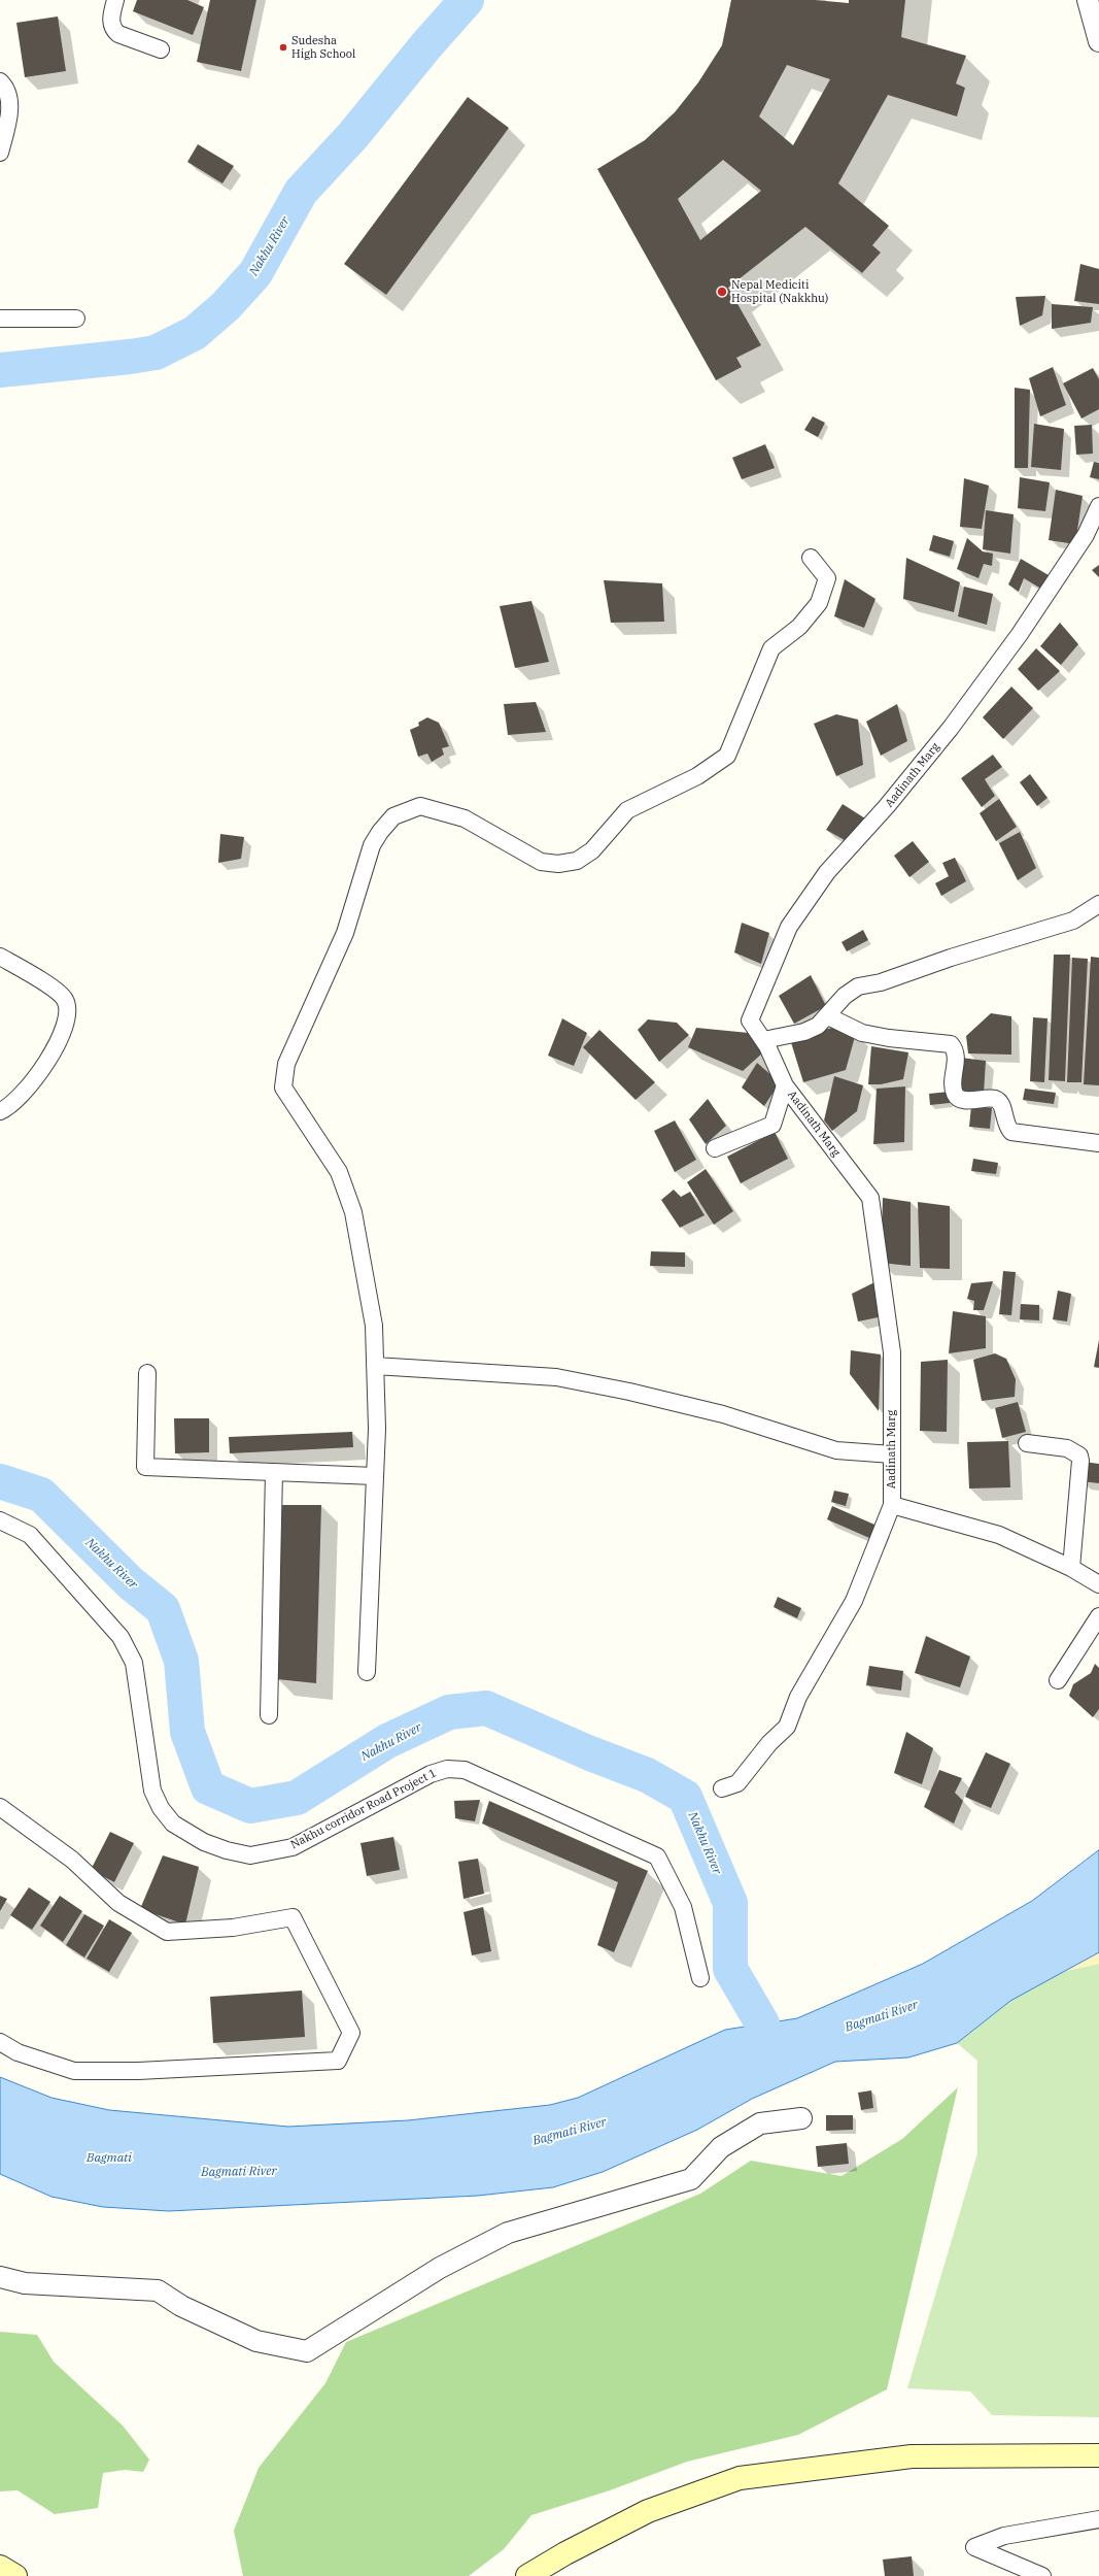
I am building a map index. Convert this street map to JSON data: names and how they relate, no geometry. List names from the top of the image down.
{
  "streets": {
    "street": ["Aadinath Marg", "Nakhu corridor Road Project 1"]
  },
  "water": ["Nakhu River", "Bagmati River", "Bagmati"],
  "places": ["Sudesha High School", "Nepal Mediciti Hospital (Nakkhu)"]
}
